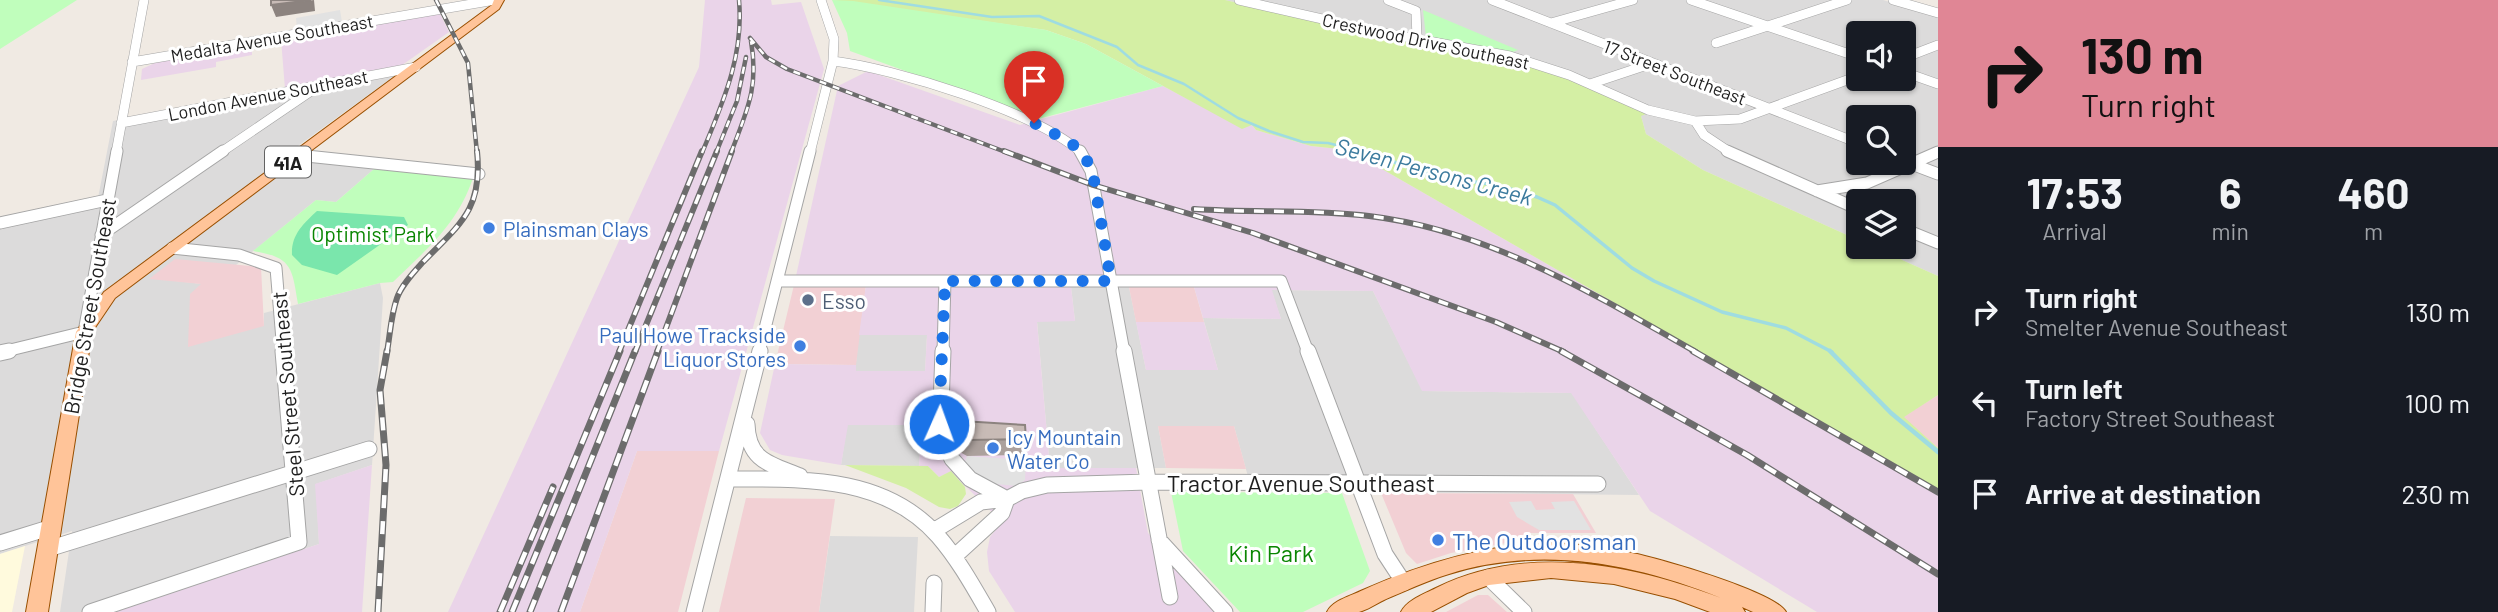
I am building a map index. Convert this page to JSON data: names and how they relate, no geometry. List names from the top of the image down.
{
  "streets": {
    "main road": ["41A", "Bridge Street Southeast"],
    "street": [
      "Medalta Avenue Southeast",
      "Crestwood Drive Southeast",
      "17 Street Southeast",
      "London Avenue Southeast",
      "Steel Street Southeast",
      "Tractor Avenue Southeast"
    ]
  },
  "crossings": [
    ["Medalta Avenue Southeast", "41A"],
    ["Medalta Avenue Southeast", "Bridge Street Southeast"],
    ["Crestwood Drive Southeast", "17 Street Southeast"],
    ["London Avenue Southeast", "41A"],
    ["London Avenue Southeast", "Bridge Street Southeast"],
    ["41A", "Bridge Street Southeast"],
    ["41A", "Steel Street Southeast"]
  ],
  "water": ["Seven Persons Creek"],
  "parks": ["Optimist Park", "Kin Park"],
  "places": [
    "Plainsman Clays",
    "Esso",
    "Paul Howe Trackside Liquor Stores",
    "Icy Mountain Water Co",
    "The Outdoorsman"
  ],
  "page": {
    "turn": ["130 m", "Turn right"],
    "eta": [
      "17:53",
      "Arrival",
      "6",
      "min",
      "460",
      "m"
    ],
    "list": [
      {
        "name": "Turn right",
        "note": "Smelter Avenue Southeast",
        "value": "130 m"
      },
      {
        "name": "Turn left",
        "note": "Factory Street Southeast",
        "value": "100 m"
      },
      {
        "name": "Arrive at destination",
        "value": "230 m"
      }
    ]
  }
}
